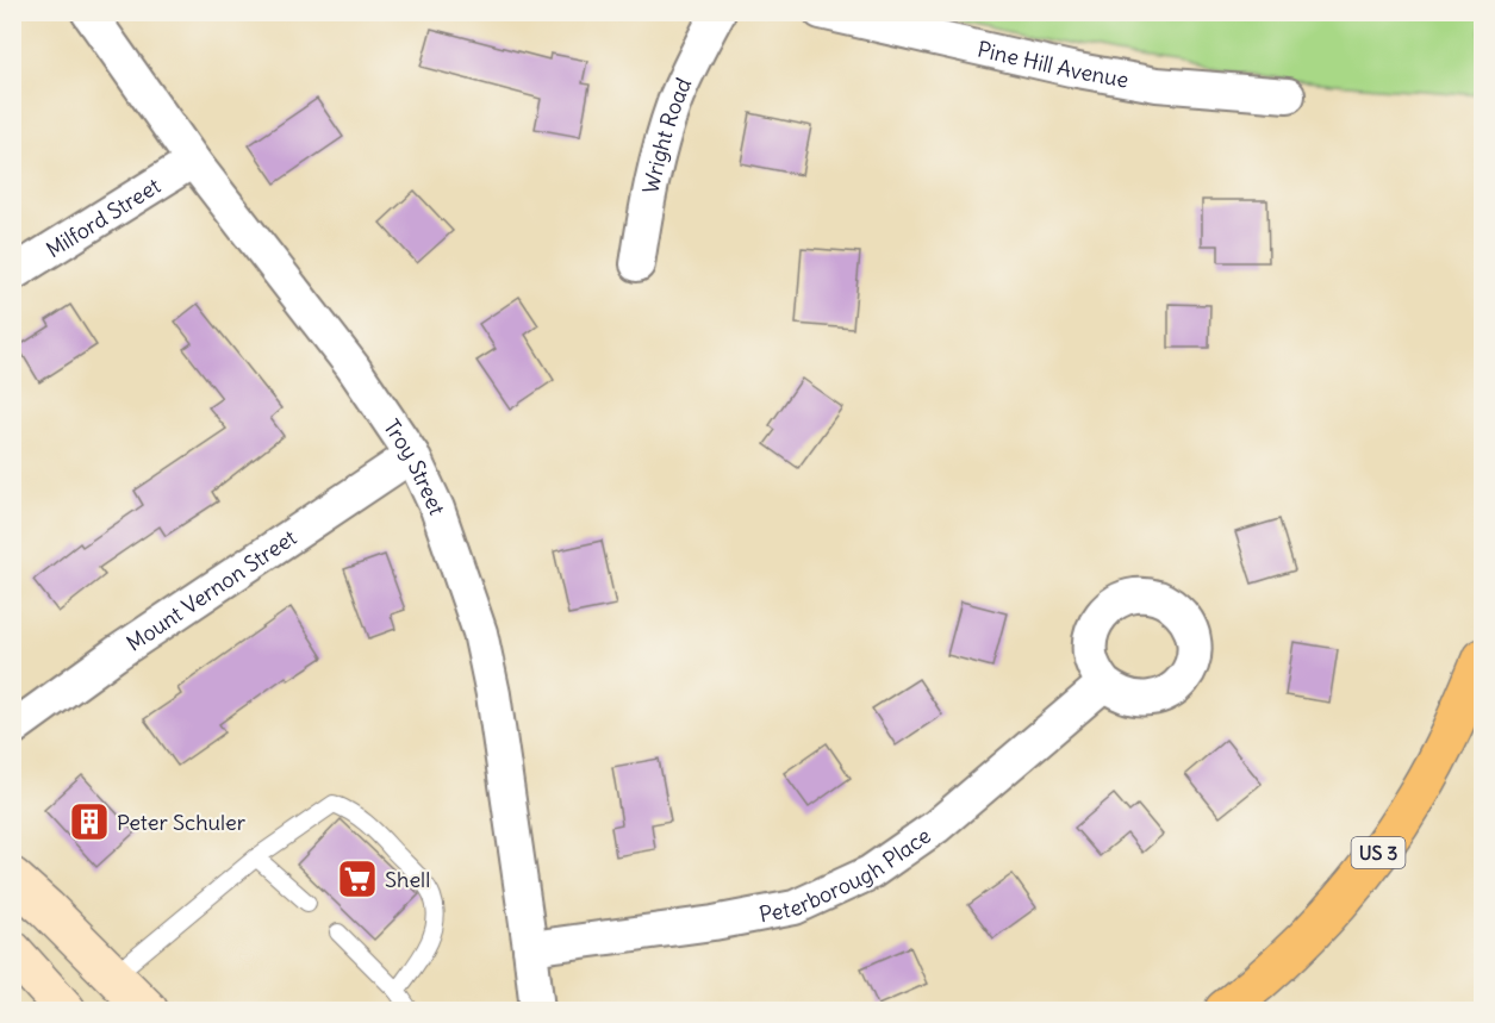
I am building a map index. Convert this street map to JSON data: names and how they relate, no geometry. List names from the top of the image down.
{
  "streets": {
    "highway": ["US 3"],
    "street": [
      "Pine Hill Avenue",
      "Wright Road",
      "Milford Street",
      "Troy Street",
      "Mount Vernon Street",
      "Peterborough Place"
    ]
  },
  "crossings": [
    ["Milford Street", "Troy Street"],
    ["Troy Street", "Mount Vernon Street"],
    ["Troy Street", "Peterborough Place"]
  ],
  "places": {
    "building": ["Peter Schuler"],
    "supermarket": ["Shell"]
  }
}
